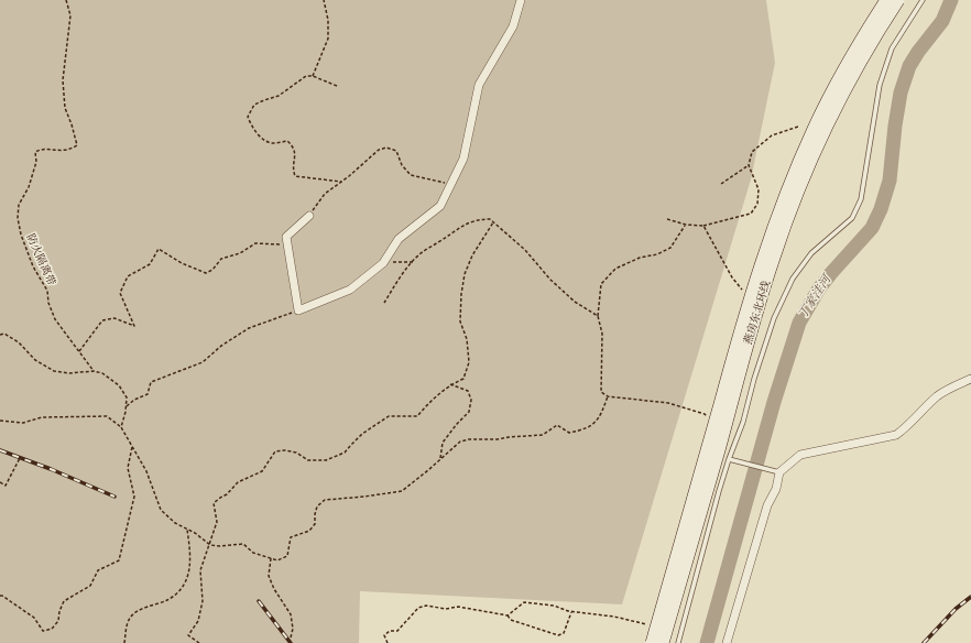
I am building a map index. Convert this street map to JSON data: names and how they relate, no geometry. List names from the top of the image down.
{
  "streets": {
    "main road": ["燕房东北环线"],
    "path": ["防火隔离带"]
  },
  "water": ["丁家洼河"]
}
